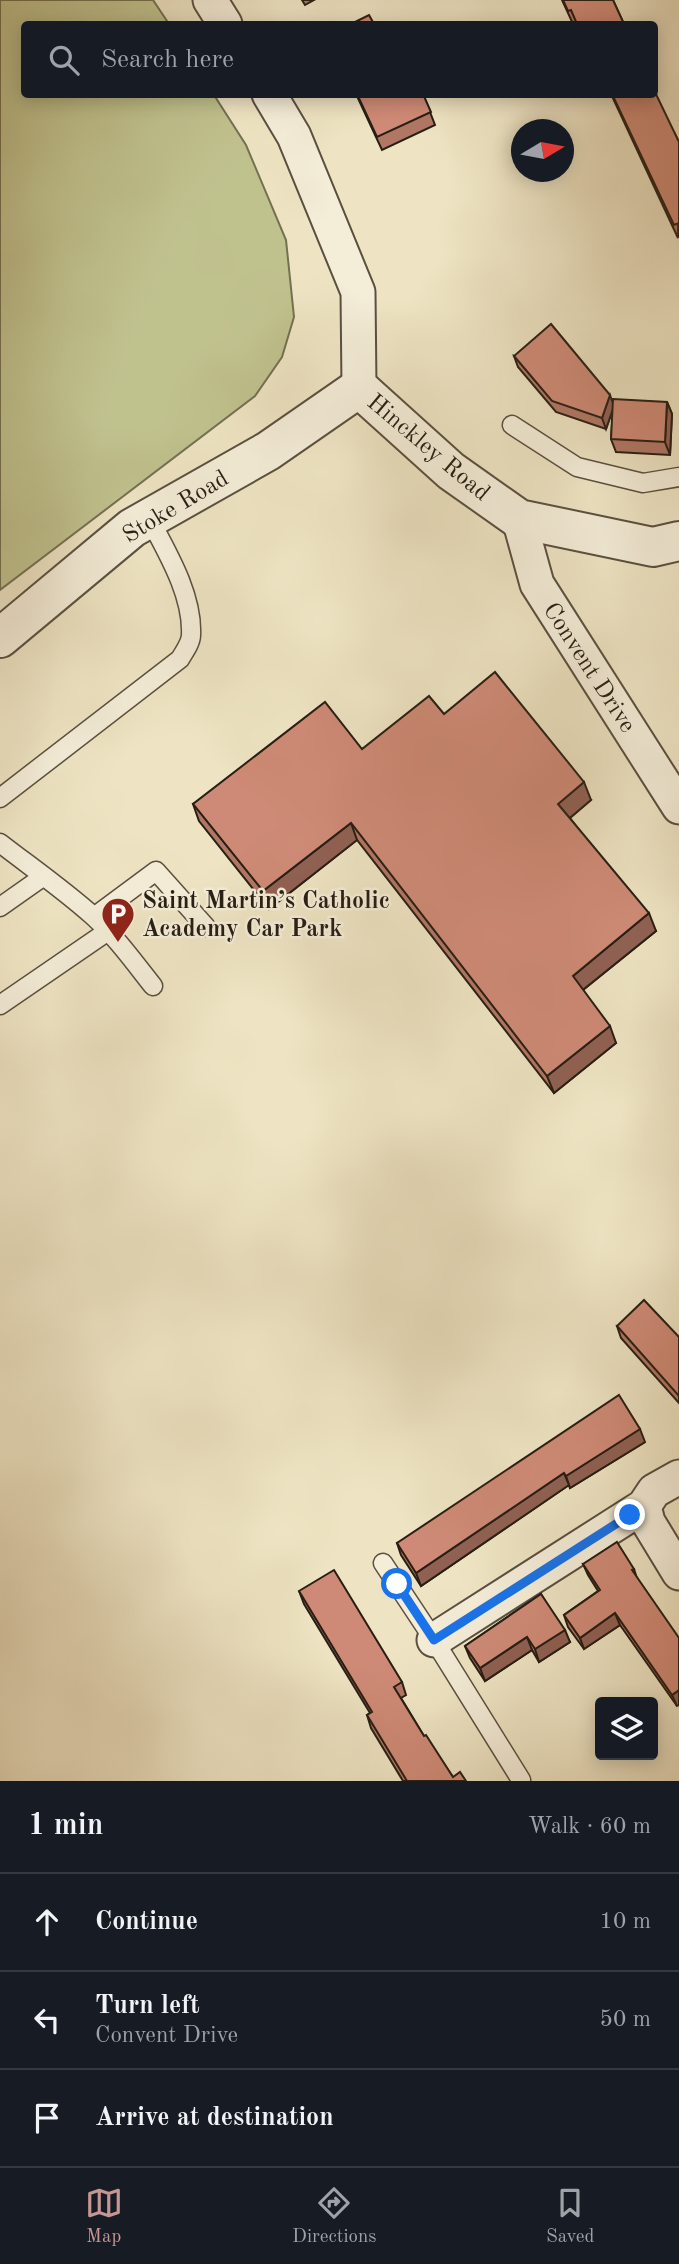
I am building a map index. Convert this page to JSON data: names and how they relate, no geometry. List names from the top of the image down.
{
  "streets": {
    "street": ["Hinckley Road", "Stoke Road", "Convent Drive"]
  },
  "crossings": [
    ["Hinckley Road", "Stoke Road"],
    ["Hinckley Road", "Convent Drive"]
  ],
  "places": {
    "parking": ["Saint Martin’s Catholic Academy Car Park"]
  },
  "north": "right",
  "page": {
    "search": "Search here",
    "heading": ["1 min", "Walk · 60 m"],
    "list": [
      ["Continue", "10 m"],
      ["Turn left", "Convent Drive", "50 m"],
      "Arrive at destination"
    ],
    "nav": ["Map", "Directions", "Saved"]
  }
}
